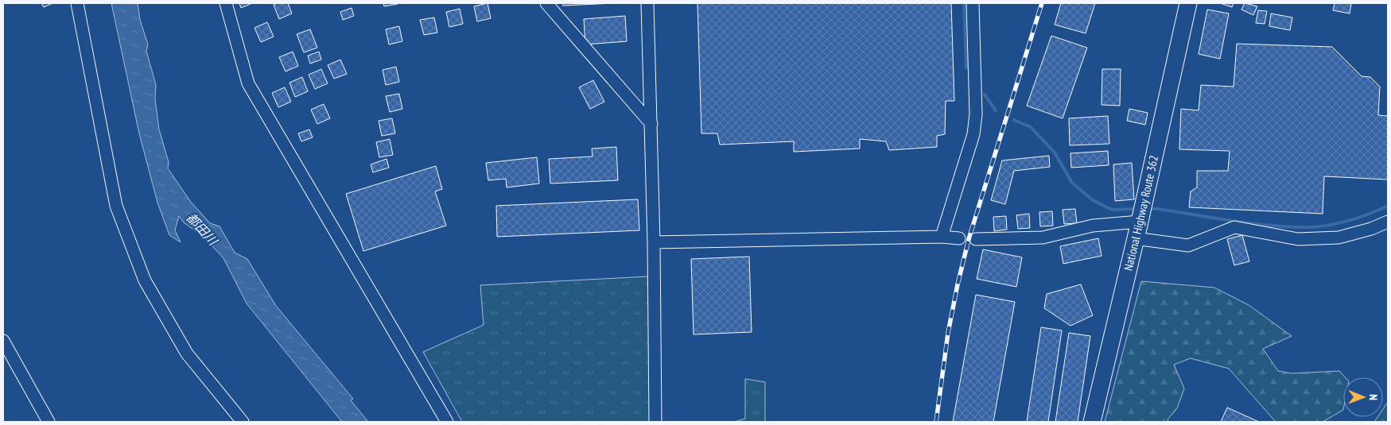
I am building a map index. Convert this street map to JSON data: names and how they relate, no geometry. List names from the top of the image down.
{
  "streets": {
    "highway": ["National Highway Route 362"]
  },
  "water": ["都田川"],
  "north": "right"
}
